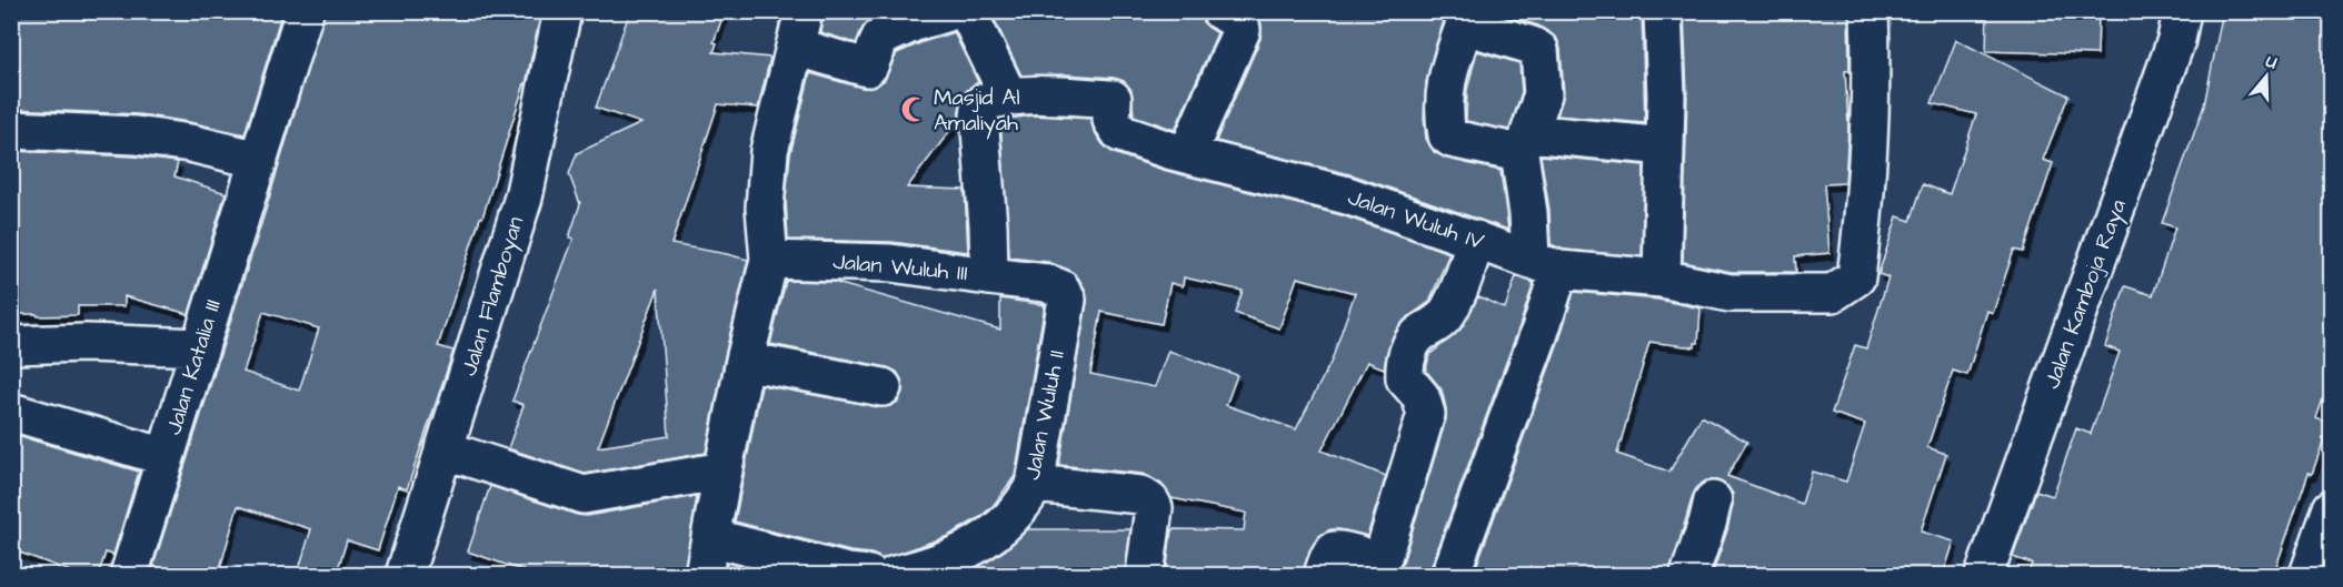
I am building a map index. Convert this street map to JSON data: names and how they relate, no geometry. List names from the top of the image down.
{
  "streets": {
    "street": [
      "Jalan Wuluh IV",
      "Jalan Wuluh III",
      "Jalan Kamboja Raya",
      "Jalan Flamboyan",
      "Jalan Katalia III",
      "Jalan Wuluh II"
    ]
  },
  "crossings": [
    ["Jalan Wuluh IV", "Jalan Wuluh III"],
    ["Jalan Wuluh III", "Jalan Wuluh II"]
  ],
  "places": {
    "mosque": ["Masjid Al Amaliyah"]
  },
  "north": "top"
}
